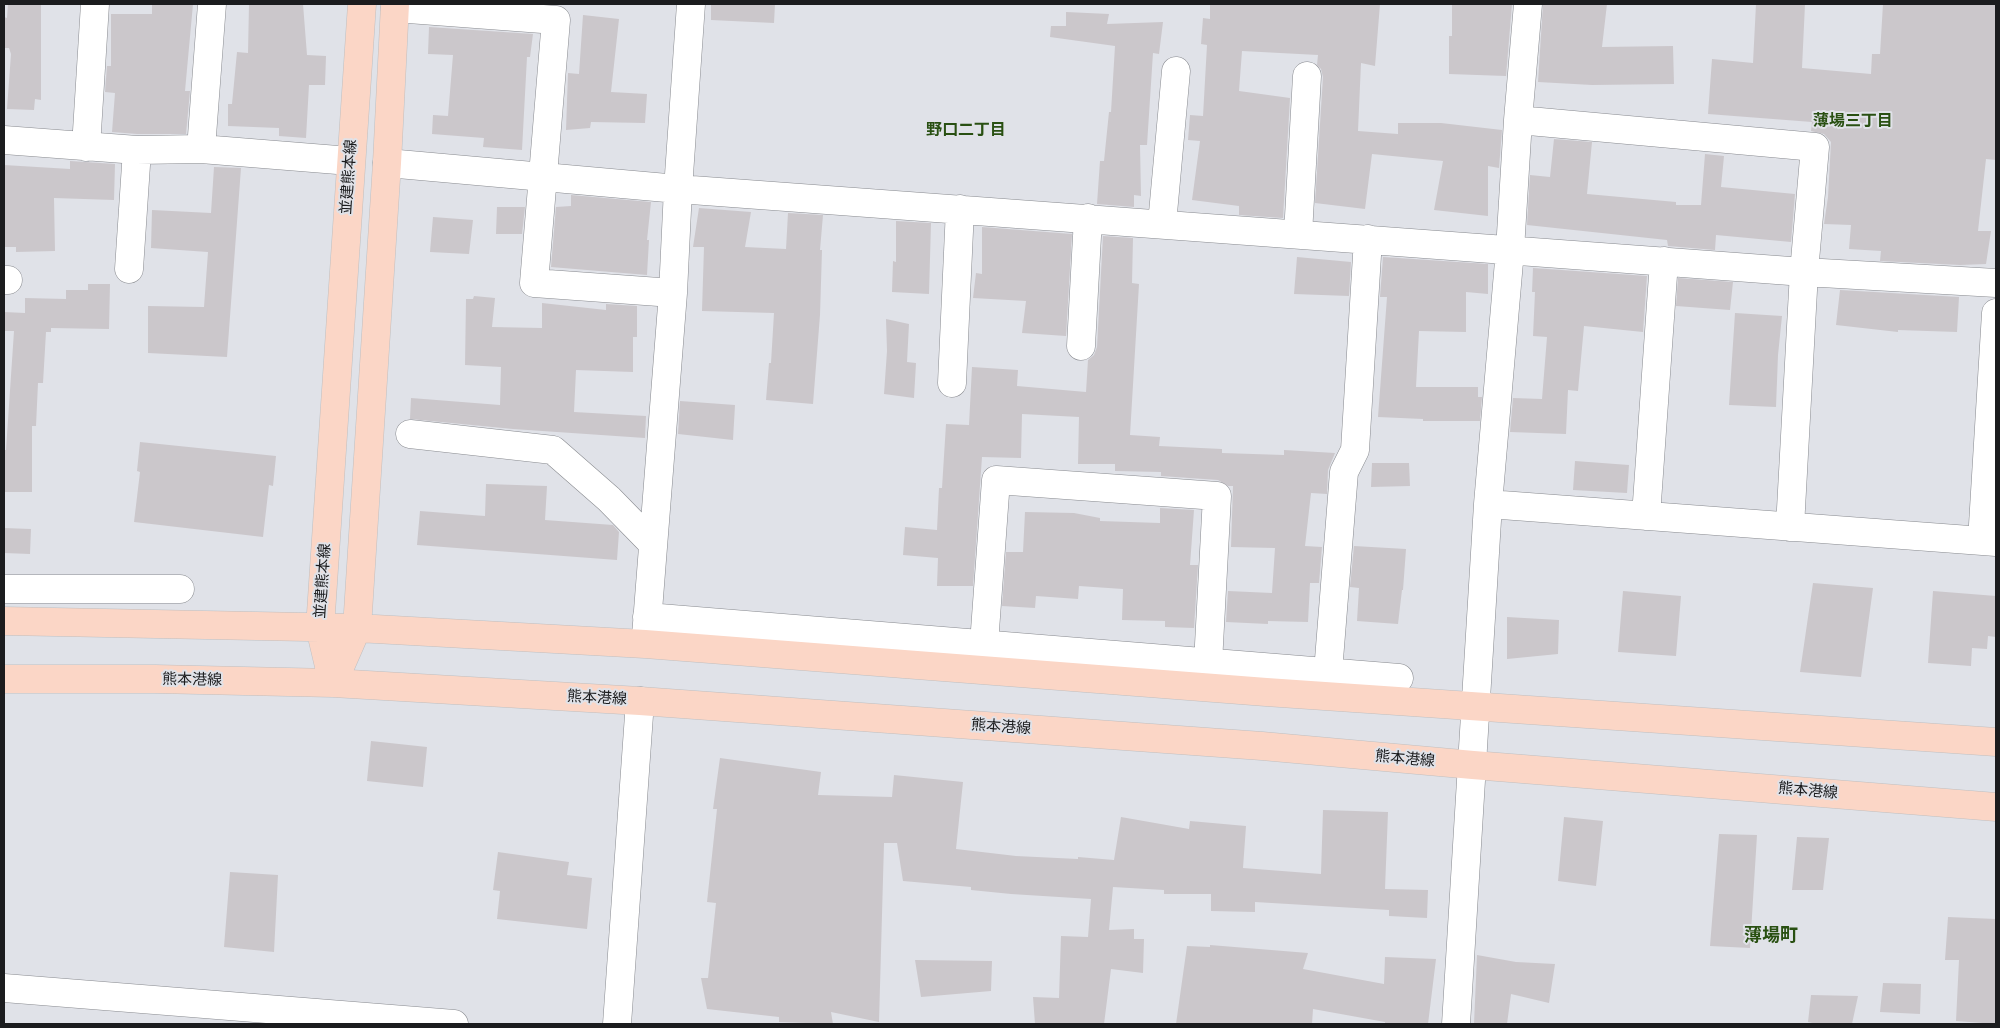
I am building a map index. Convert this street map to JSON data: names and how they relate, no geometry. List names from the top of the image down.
{
  "streets": {
    "main road": ["並建熊本線", "熊本港線"]
  },
  "crossings": [
    ["並建熊本線", "熊本港線"]
  ],
  "districts": ["薄場三丁目", "野口二丁目", "薄場町"]
}
